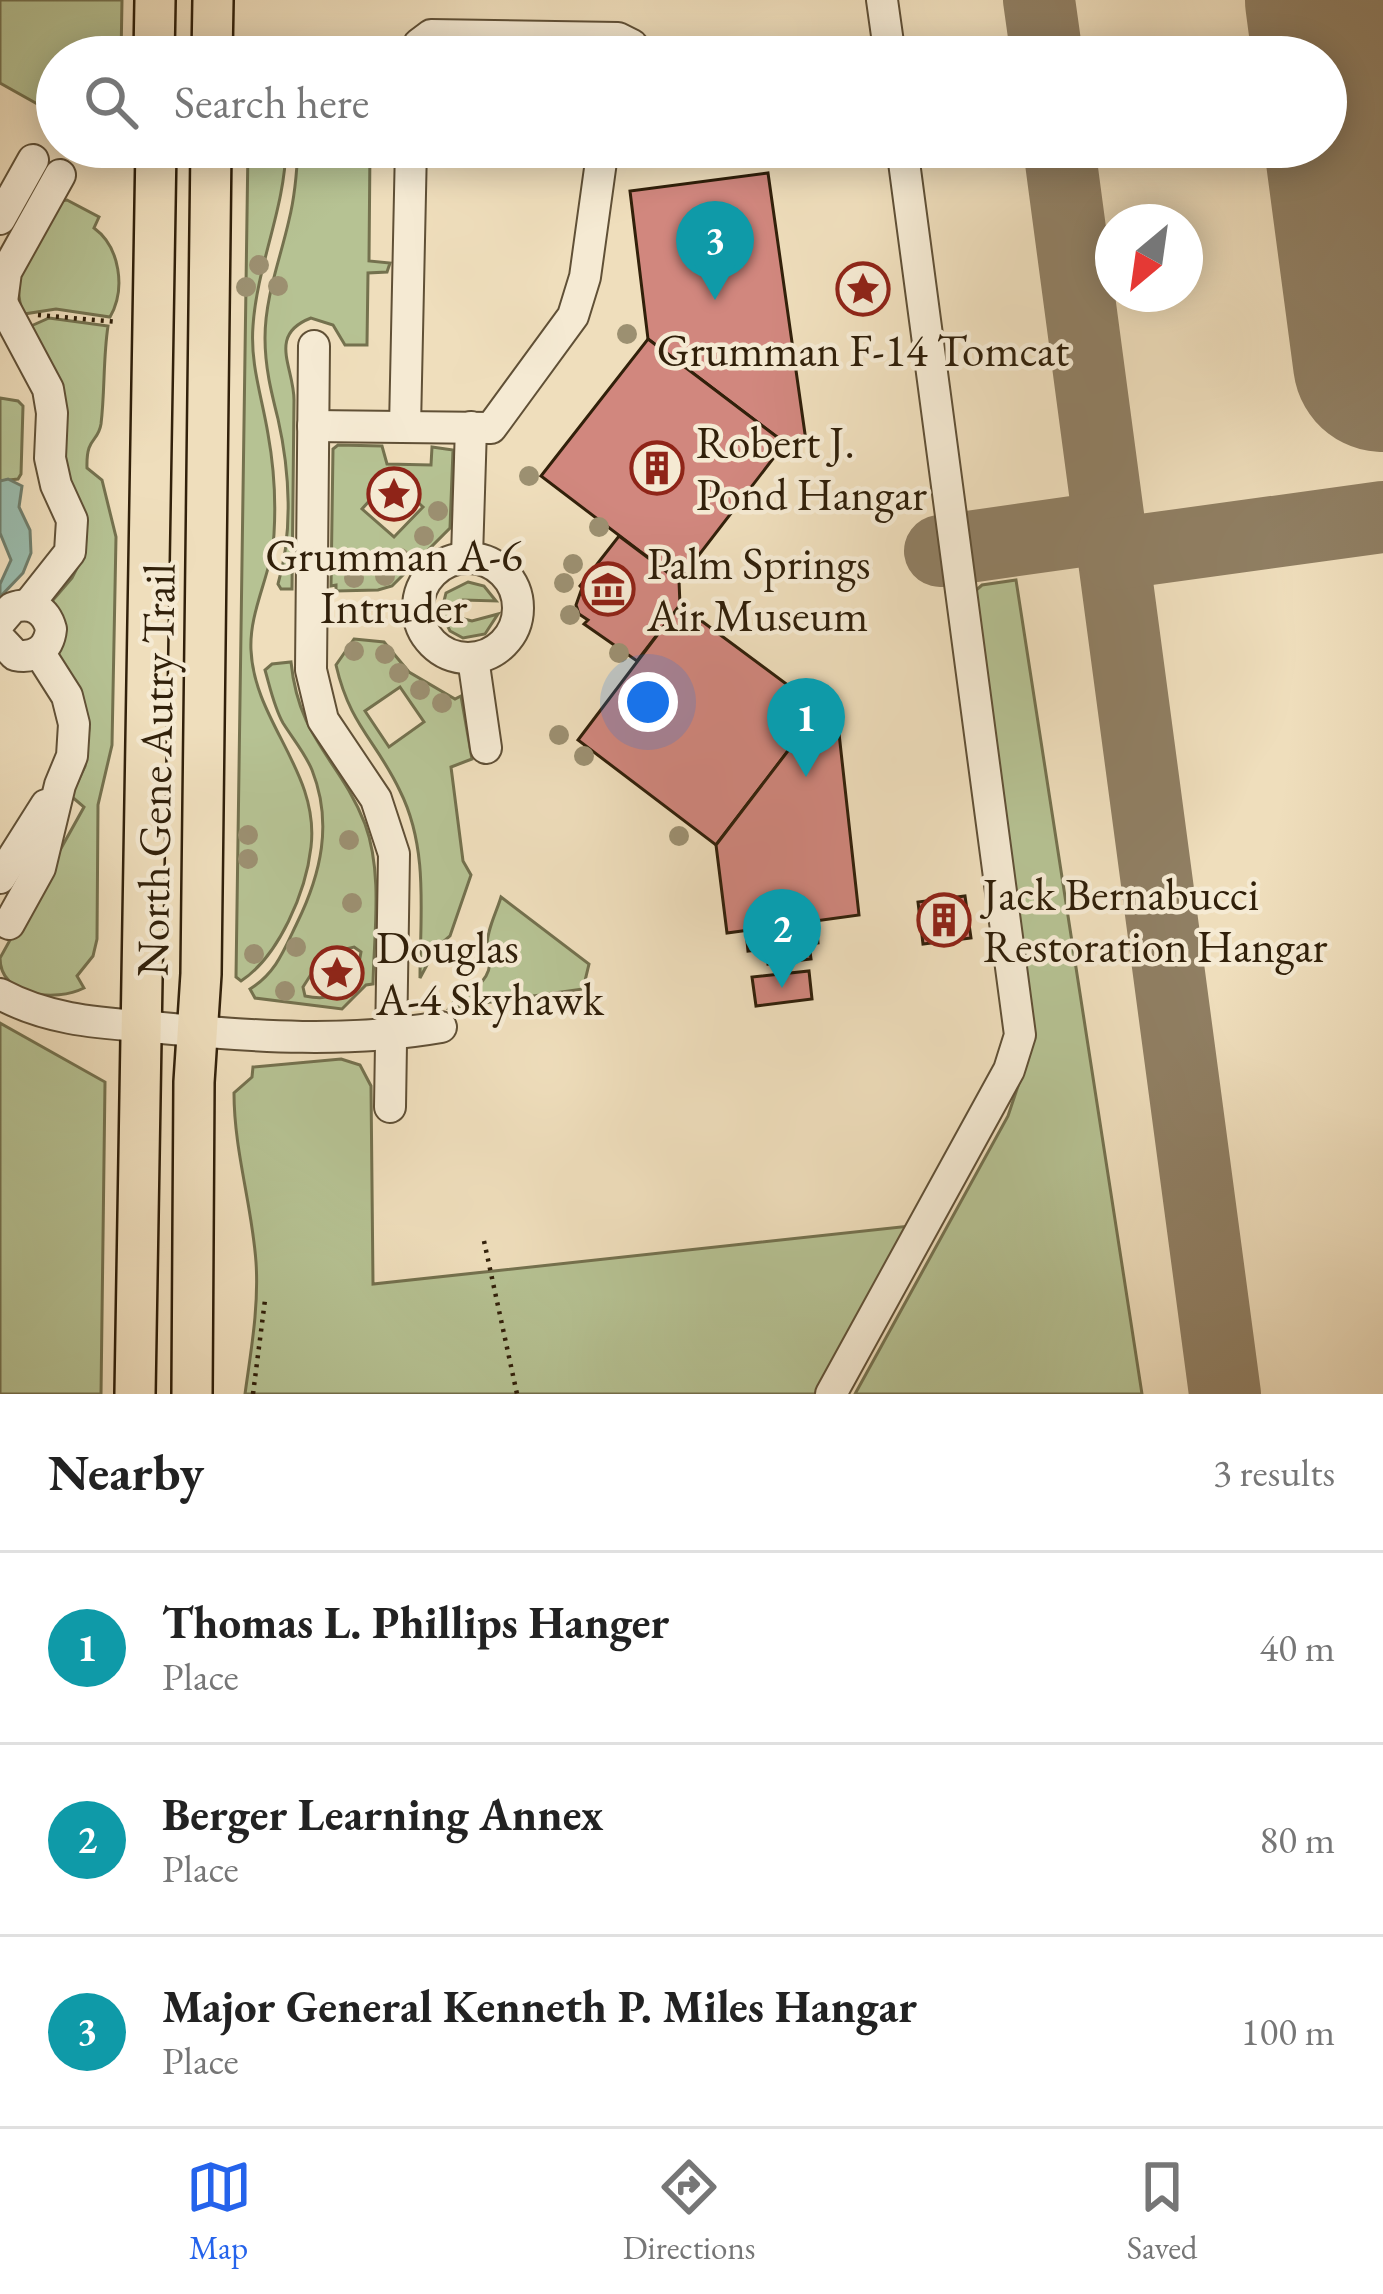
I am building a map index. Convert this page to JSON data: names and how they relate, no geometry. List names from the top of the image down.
{
  "streets": {
    "main road": ["North Gene Autry Trail"]
  },
  "places": {
    "place": ["Grumman F-14 Tomcat", "Grumman A-6 Intruder", "Douglas A-4 Skyhawk"],
    "building": ["Robert J. Pond Hangar", "Jack Bernabucci Restoration Hangar"],
    "museum": ["Palm Springs Air Museum"]
  },
  "north": "bottom left",
  "page": {
    "search": "Search here",
    "pins": ["3", "1", "2"],
    "heading": ["Nearby", "3 results"],
    "list": [
      {
        "mark": "1",
        "name": "Thomas L. Phillips Hanger",
        "note": "Place",
        "value": "40 m"
      },
      {
        "mark": "2",
        "name": "Berger Learning Annex",
        "note": "Place",
        "value": "80 m"
      },
      {
        "mark": "3",
        "name": "Major General Kenneth P. Miles Hangar",
        "note": "Place",
        "value": "100 m"
      }
    ],
    "nav": ["Map", "Directions", "Saved"]
  }
}
